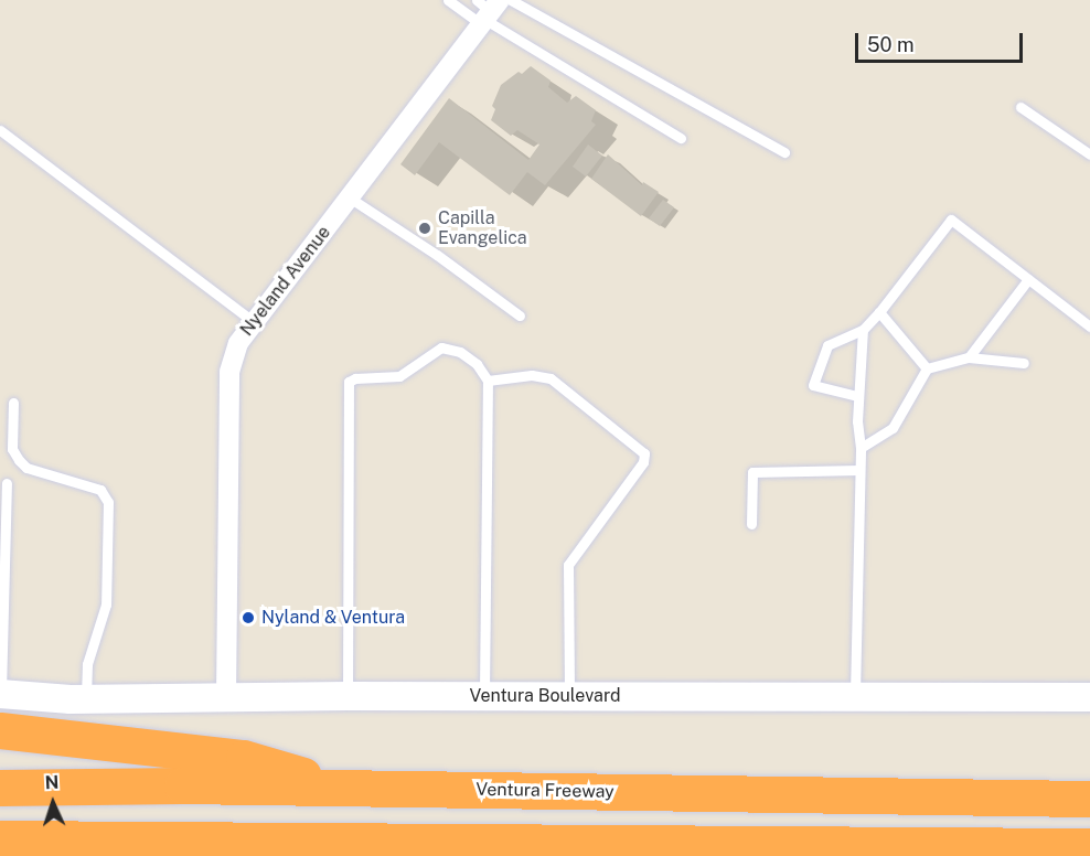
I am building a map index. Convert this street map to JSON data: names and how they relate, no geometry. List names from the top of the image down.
{
  "streets": {
    "highway": ["Ventura Freeway"],
    "street": ["Nyeland Avenue", "Ventura Boulevard"]
  },
  "crossings": [
    ["Nyeland Avenue", "Ventura Boulevard"]
  ],
  "places": ["Capilla Evangelica", "Nyland & Ventura"],
  "scale_bar": "50 m",
  "north": "top"
}
